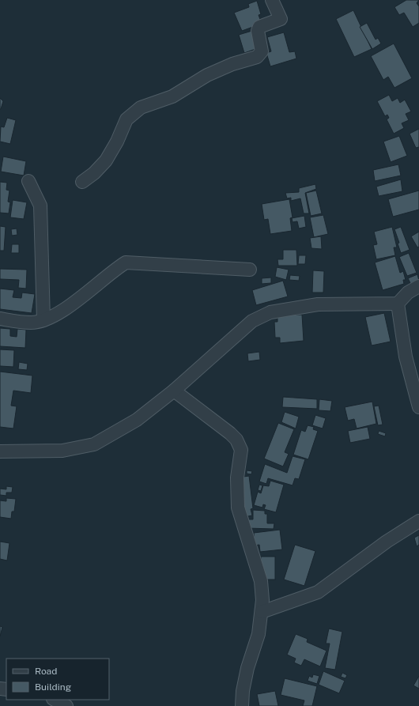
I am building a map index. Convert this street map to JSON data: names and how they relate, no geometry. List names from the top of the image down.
{
  "legend": ["Road", "Building"]
}
